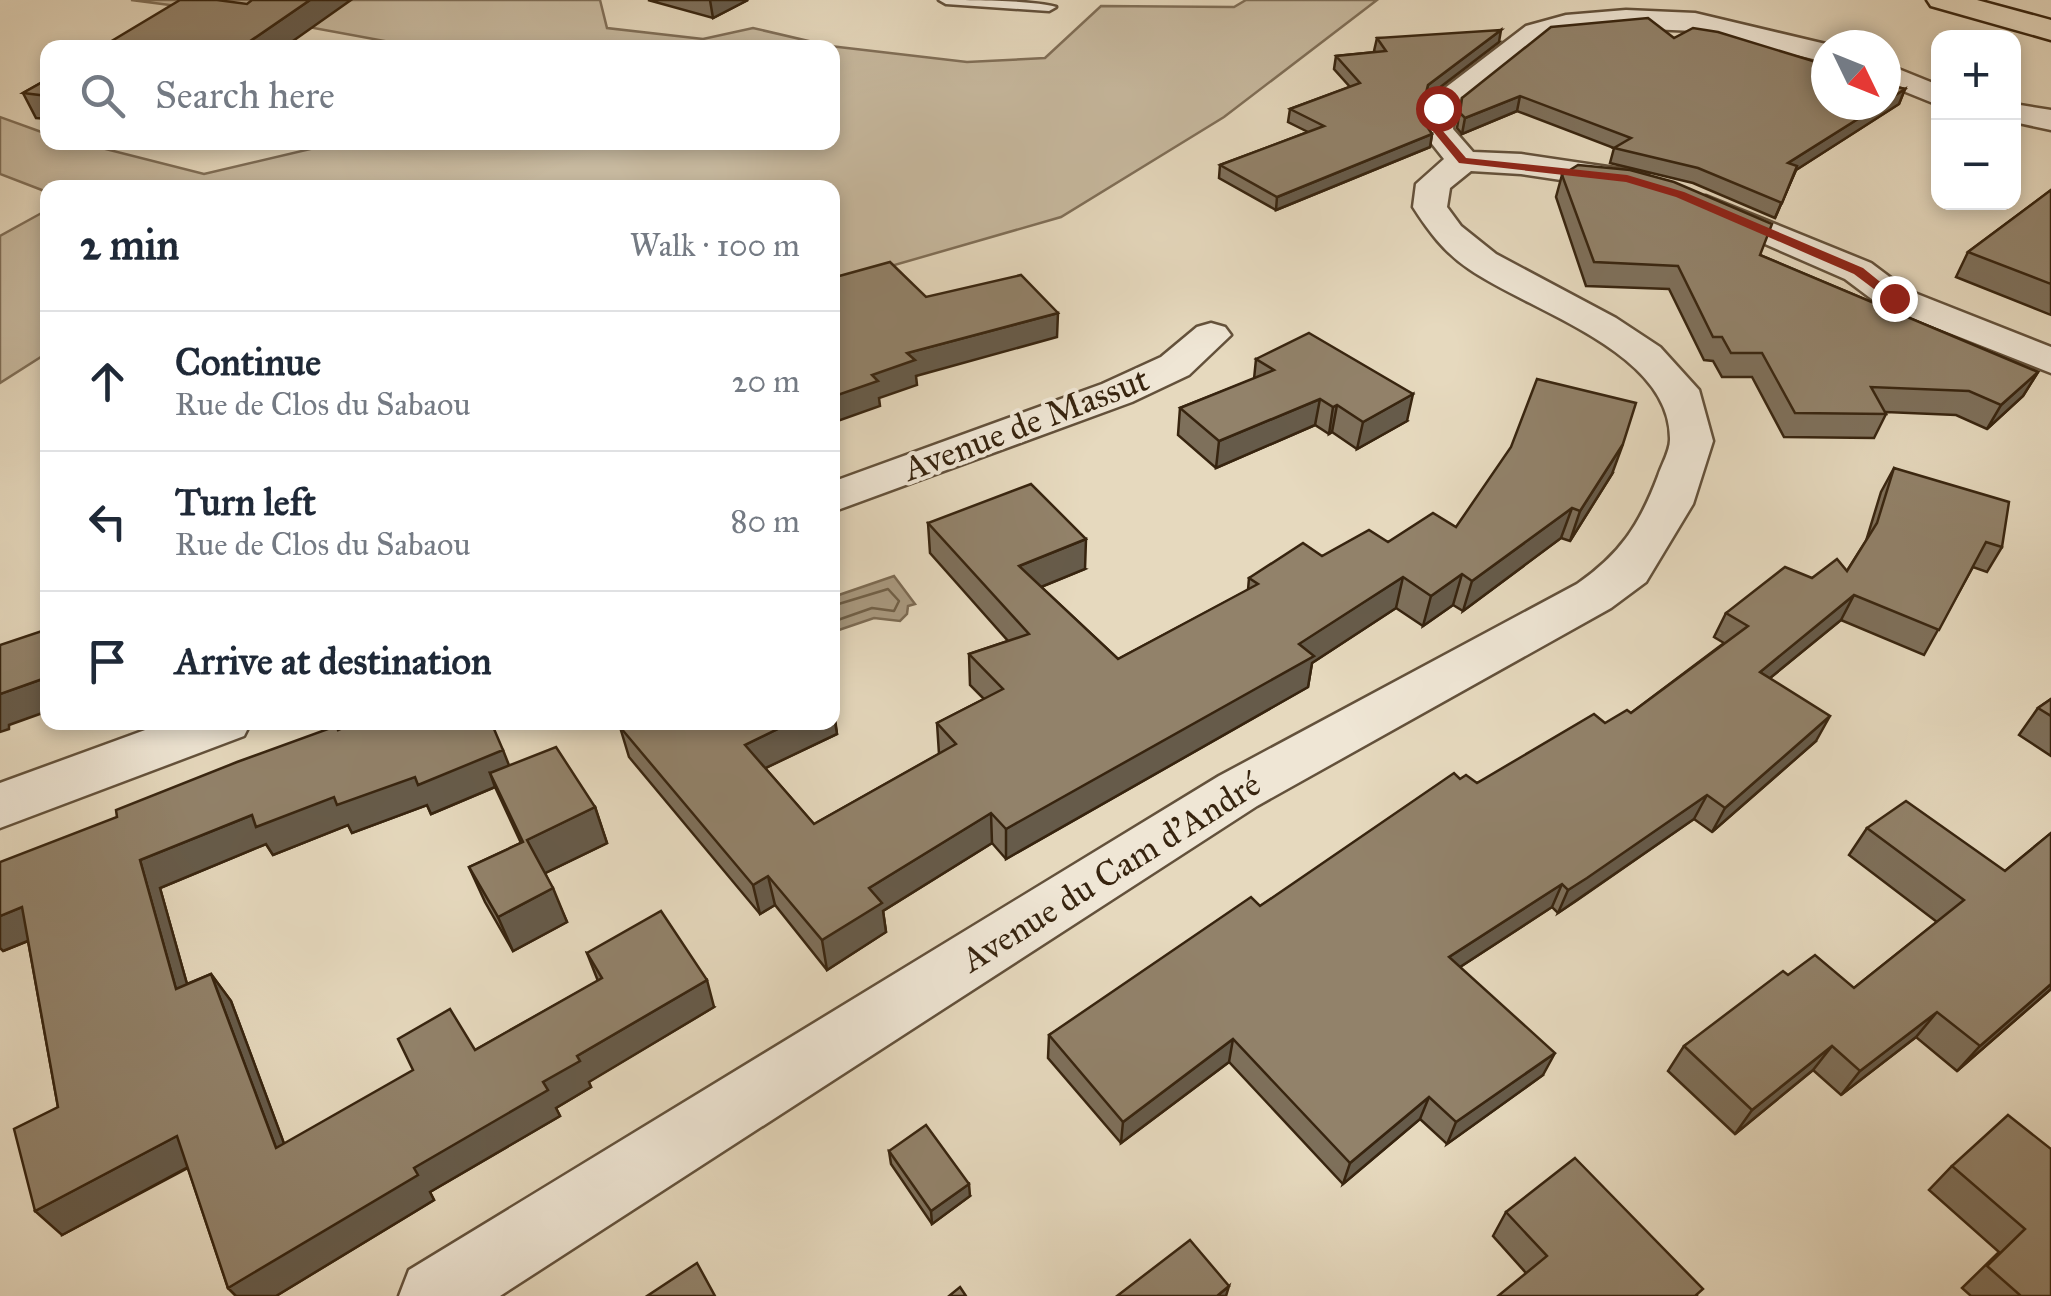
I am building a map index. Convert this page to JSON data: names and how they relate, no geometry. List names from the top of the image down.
{
  "streets": {
    "street": ["Avenue de Massut", "Avenue du Cam d'André"]
  },
  "north": "bottom right",
  "page": {
    "map_buttons": ["+", "−"],
    "search": "Search here",
    "heading": ["2 min", "Walk · 100 m"],
    "list": [
      ["Continue", "Rue de Clos du Sabaou", "20 m"],
      ["Turn left", "Rue de Clos du Sabaou", "80 m"],
      "Arrive at destination"
    ]
  }
}
